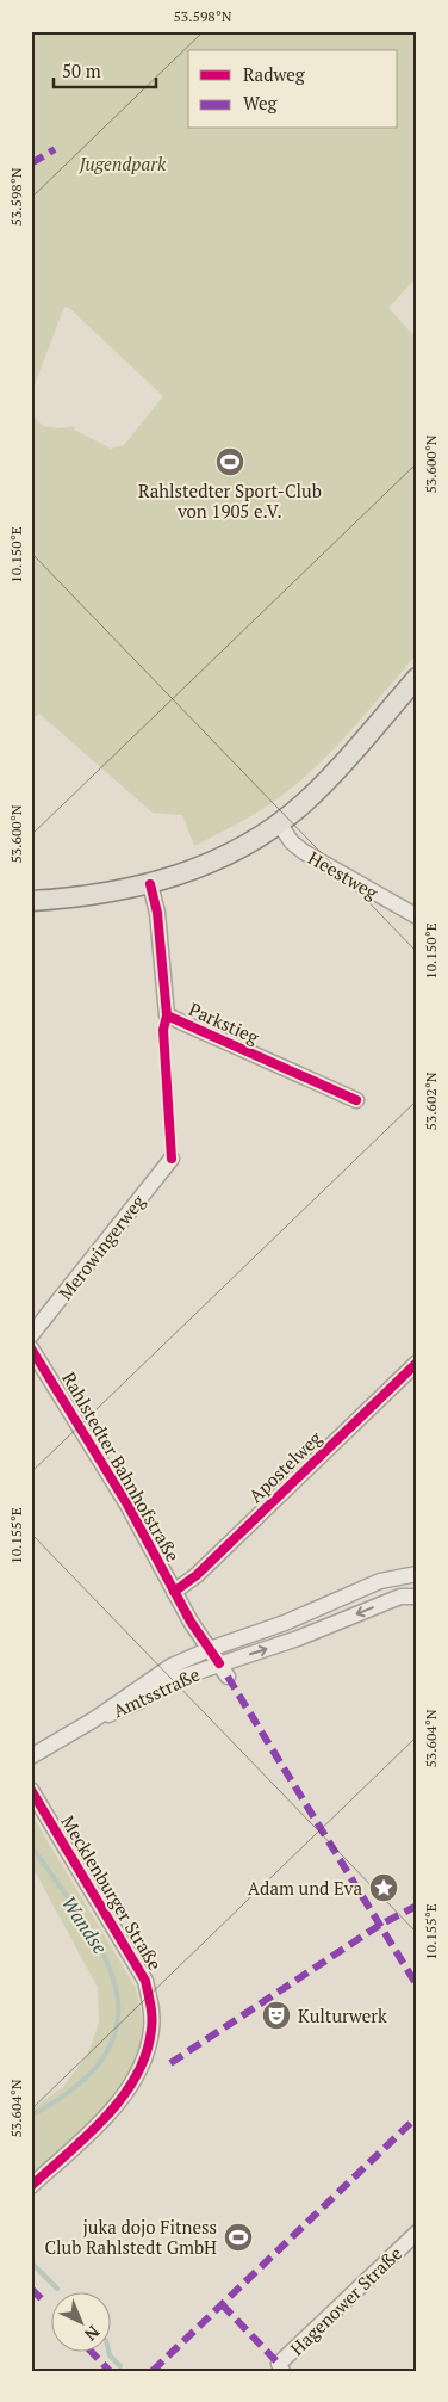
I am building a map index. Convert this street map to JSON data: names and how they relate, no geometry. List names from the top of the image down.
{
  "streets": {
    "street": [
      "Heestweg",
      "Parkstieg",
      "Merowingerweg",
      "Rahlstedter Bahnhofstraße",
      "Apostelweg",
      "Amtsstraße",
      "Mecklenburger Straße",
      "Hagenower Straße"
    ]
  },
  "crossings": [
    ["Rahlstedter Bahnhofstraße", "Apostelweg"],
    ["Rahlstedter Bahnhofstraße", "Amtsstraße"]
  ],
  "water": ["Wandse"],
  "parks": ["Jugendpark"],
  "places": {
    "sports": ["Rahlstedter Sport-Club von 1905 e.V.", "juka dojo Fitness Club Rahlstedt GmbH"],
    "place": ["Adam und Eva"],
    "theatre": ["Kulturwerk"]
  },
  "legend": ["Radweg", "Weg"],
  "scale_bar": "50 m",
  "north": "bottom right",
  "coordinates": [
    "53.598°N",
    "53.600°N",
    "10.150°E",
    "53.602°N",
    "10.155°E",
    "53.604°N"
  ]
}
